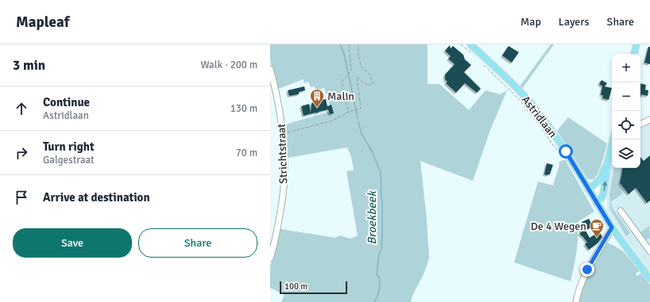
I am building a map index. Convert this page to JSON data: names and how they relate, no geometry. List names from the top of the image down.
{
  "streets": {
    "main road": ["Astridlaan"],
    "street": ["Strichtstraat"]
  },
  "water": ["Broekbeek"],
  "places": {
    "building": ["Malin"],
    "cafe": ["De 4 Wegen"]
  },
  "scale_bar": "100 m",
  "page": {
    "header": "Mapleaf",
    "nav": ["Map", "Layers", "Share"],
    "heading": ["3 min", "Walk · 200 m"],
    "map_buttons": ["+", "−"],
    "list": [
      ["Continue", "Astridlaan", "130 m"],
      ["Turn right", "Galgestraat", "70 m"],
      "Arrive at destination"
    ],
    "buttons": ["Save", "Share"],
    "scale": "100 m"
  }
}
